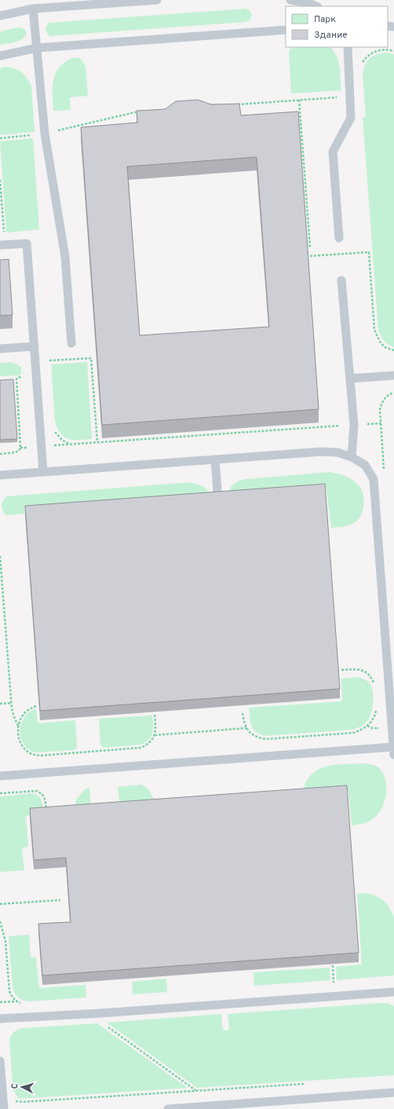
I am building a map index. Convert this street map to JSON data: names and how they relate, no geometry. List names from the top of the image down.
{
  "legend": ["Парк", "Здание"],
  "north": "left"
}
